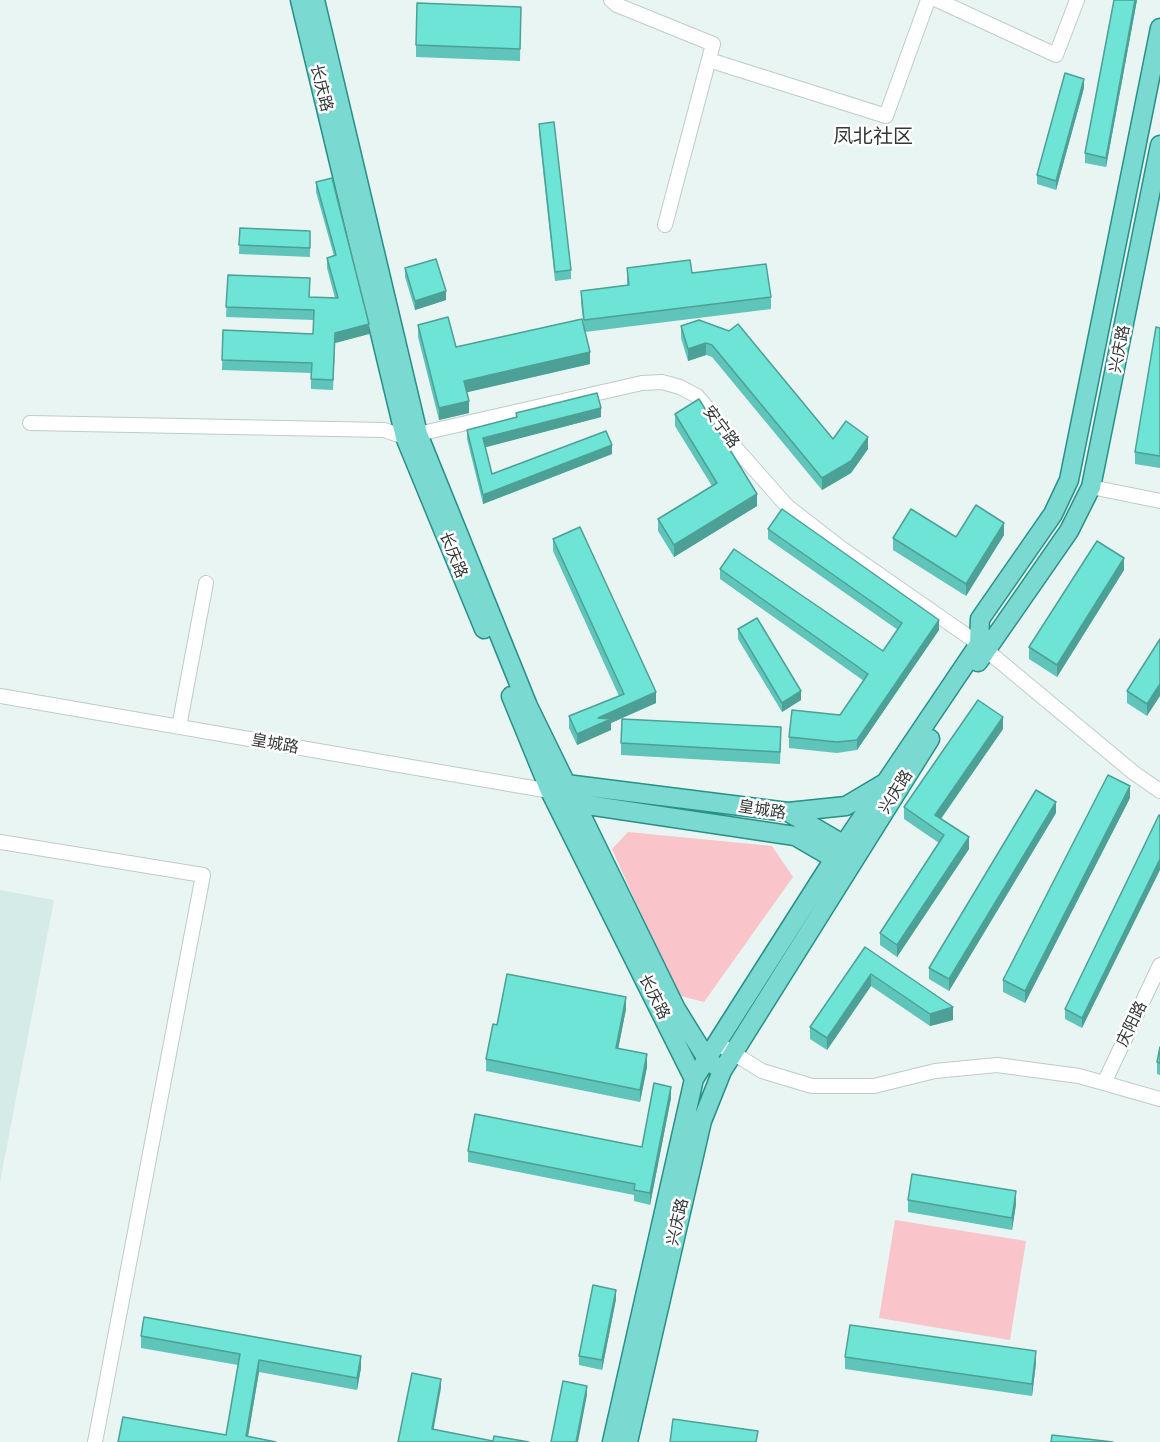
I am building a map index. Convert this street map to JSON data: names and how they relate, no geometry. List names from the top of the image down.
{
  "streets": {
    "main road": ["长庆路", "兴庆路", "皇城路"],
    "street": ["安宁路", "庆阳路"]
  },
  "crossings": [
    ["长庆路", "兴庆路"],
    ["长庆路", "安宁路"],
    ["长庆路", "皇城路"],
    ["兴庆路", "安宁路"],
    ["兴庆路", "皇城路"]
  ],
  "districts": ["凤北社区"]
}
